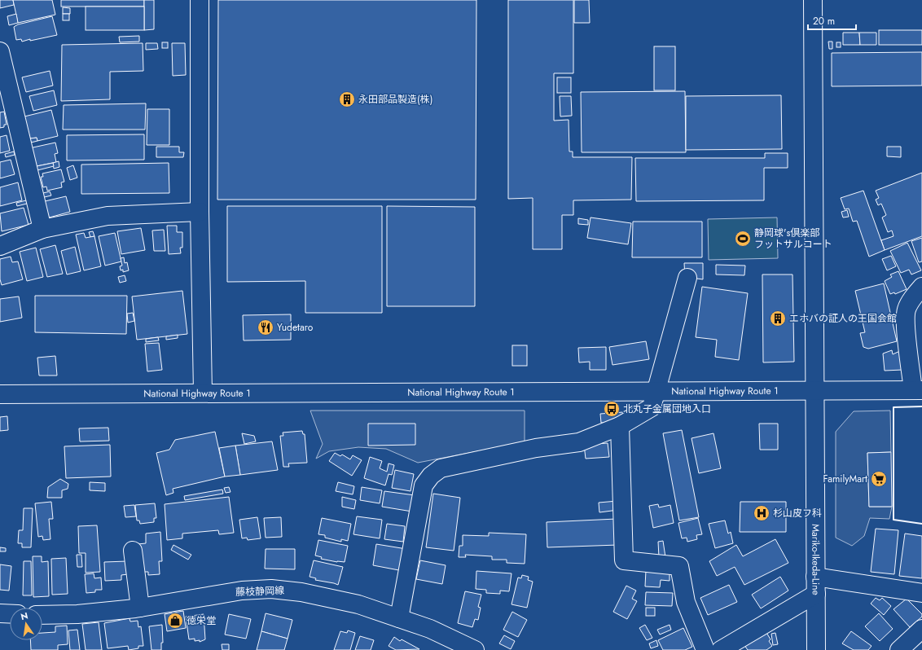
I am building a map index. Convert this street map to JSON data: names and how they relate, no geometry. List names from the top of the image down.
{
  "streets": {
    "main road": ["National Highway Route 1", "Mariko-Ikeda-Line", "藤枝静岡線"]
  },
  "crossings": [
    ["National Highway Route 1", "Mariko-Ikeda-Line"]
  ],
  "places": {
    "building": ["永田部品製造(株)", "エホバの証人の王国会館"],
    "sports": ["静岡球's倶楽部 フットサルコート"],
    "restaurant": ["Yudetaro"],
    "bus stop": ["北丸子金属団地入口"],
    "supermarket": ["FamilyMart"],
    "hospital": ["杉山皮フ科"],
    "shop": ["徳栄堂"]
  },
  "scale_bar": "20 m",
  "north": "top"
}
